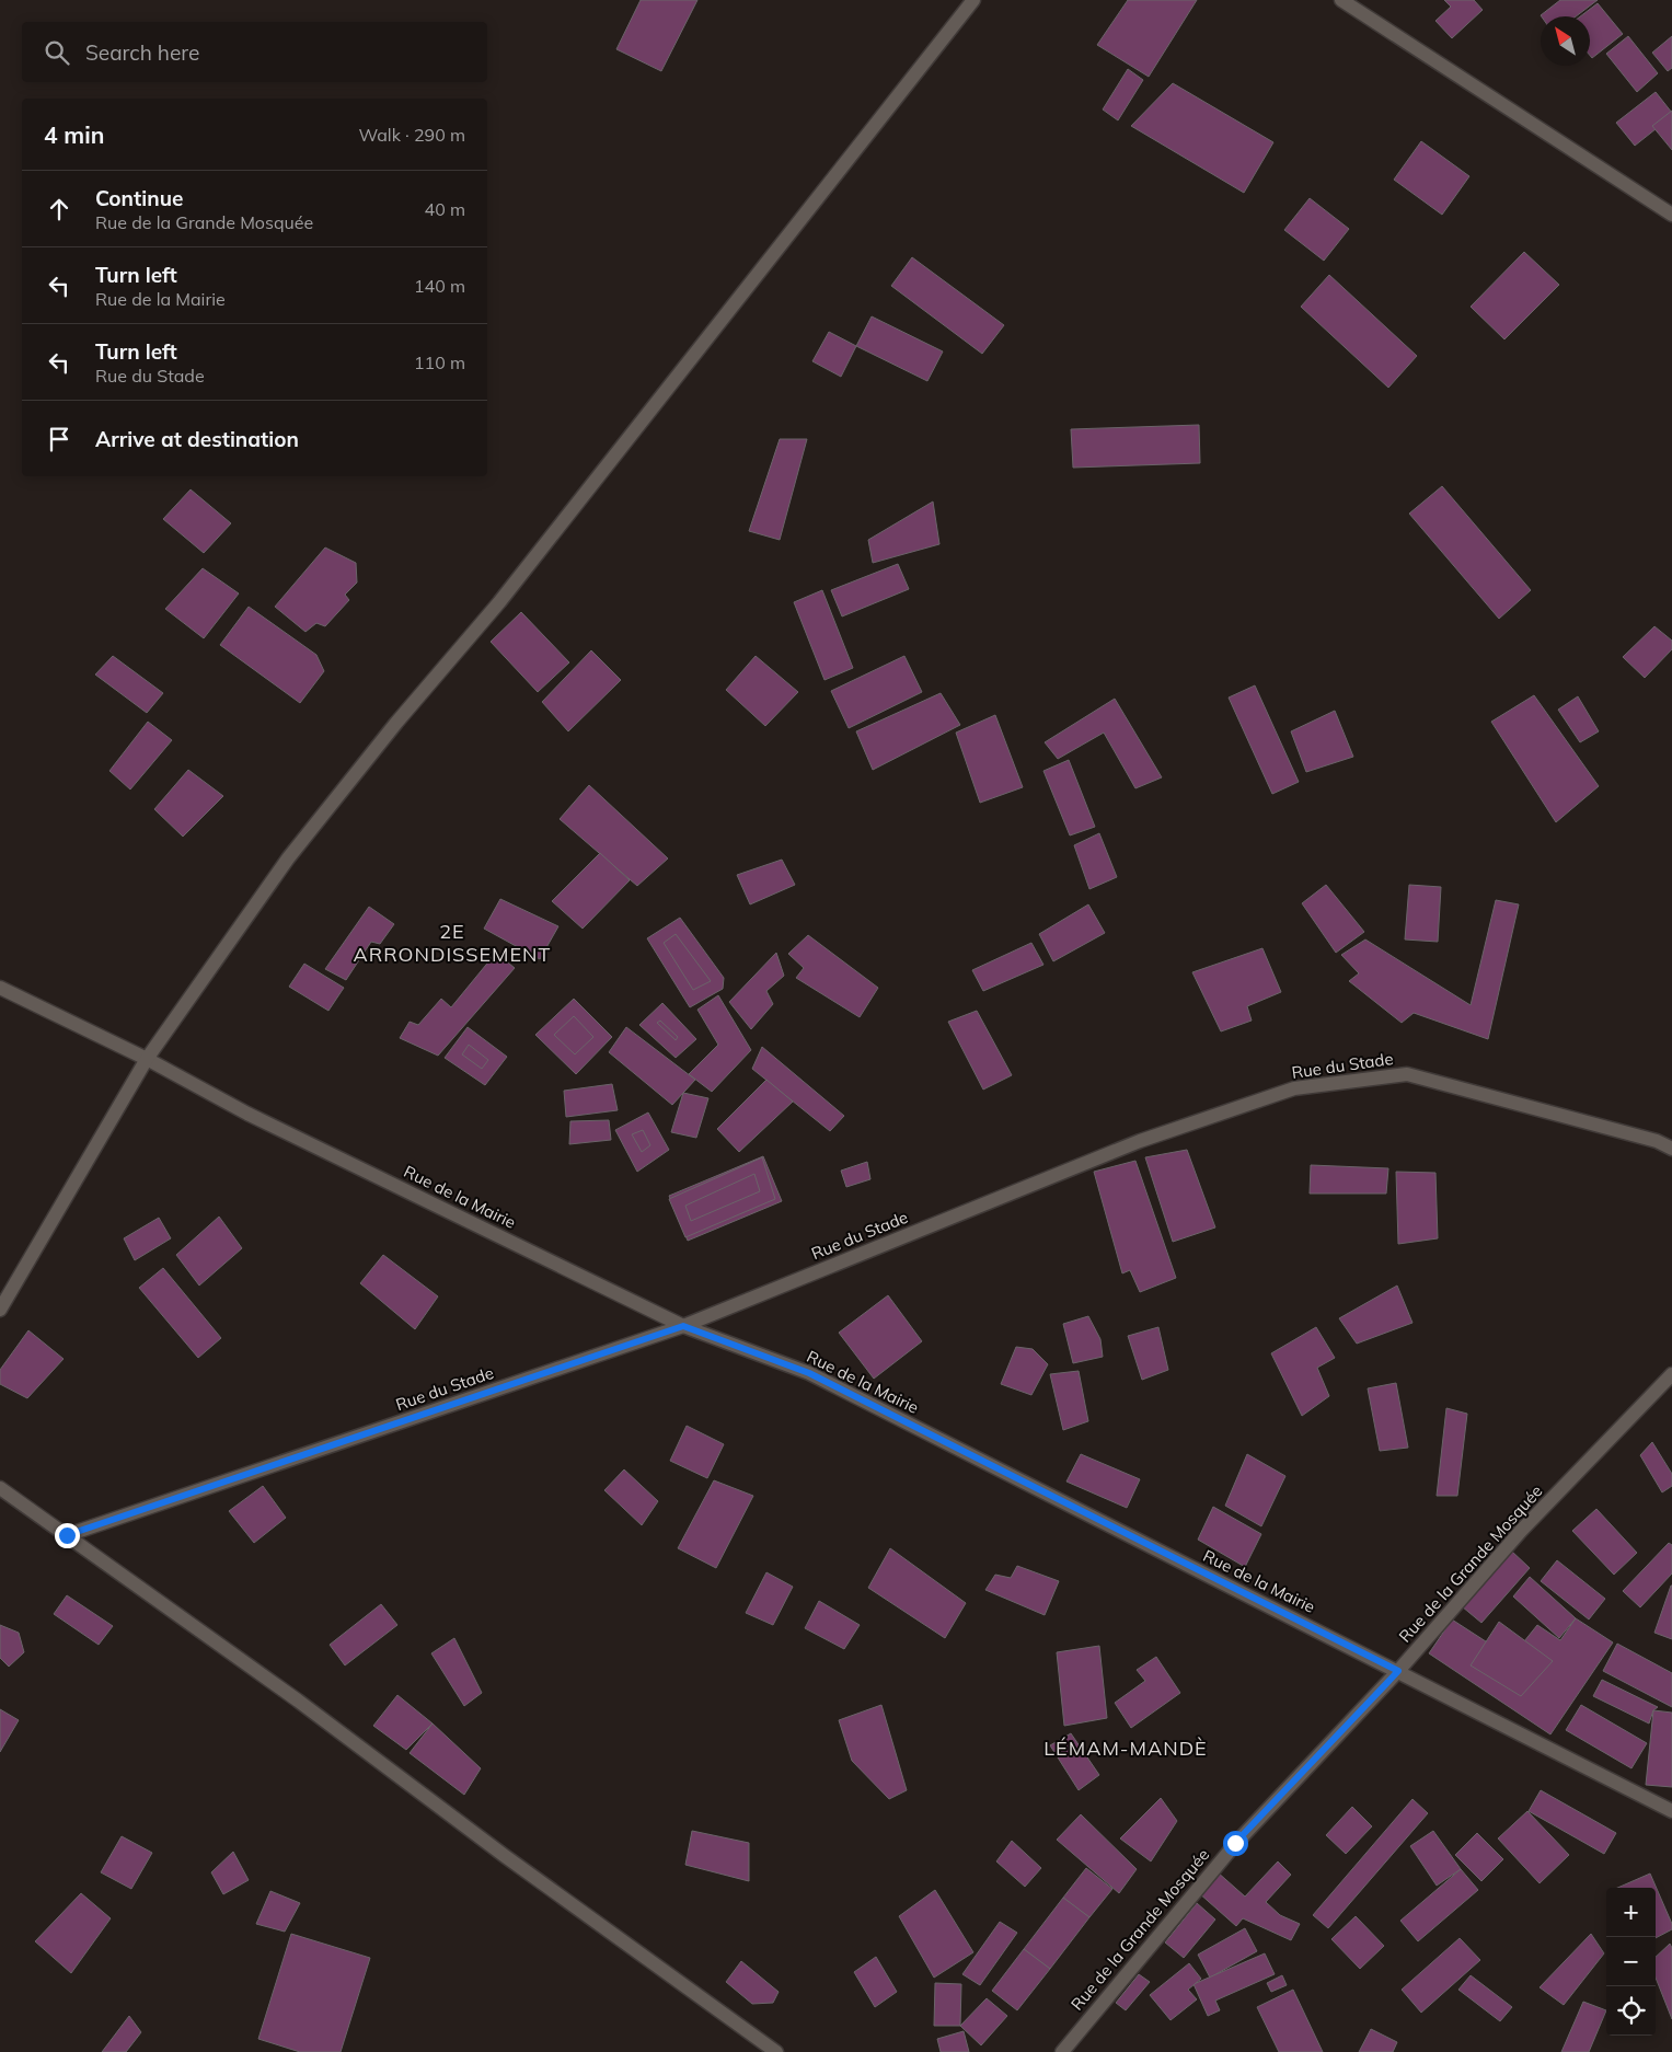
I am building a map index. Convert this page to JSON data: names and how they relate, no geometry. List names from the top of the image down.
{
  "streets": {
    "street": ["Rue du Stade", "Rue de la Mairie", "Rue de la Grande Mosquée"]
  },
  "crossings": [
    ["Rue du Stade", "Rue de la Mairie"],
    ["Rue de la Mairie", "Rue de la Grande Mosquée"]
  ],
  "districts": ["2E ARRONDISSEMENT", "LÉMAM-MANDÈ"],
  "north": "top left",
  "page": {
    "search": "Search here",
    "heading": ["4 min", "Walk · 290 m"],
    "list": [
      ["Continue", "Rue de la Grande Mosquée", "40 m"],
      ["Turn left", "Rue de la Mairie", "140 m"],
      ["Turn left", "Rue du Stade", "110 m"],
      "Arrive at destination"
    ],
    "map_buttons": ["+", "−"]
  }
}
